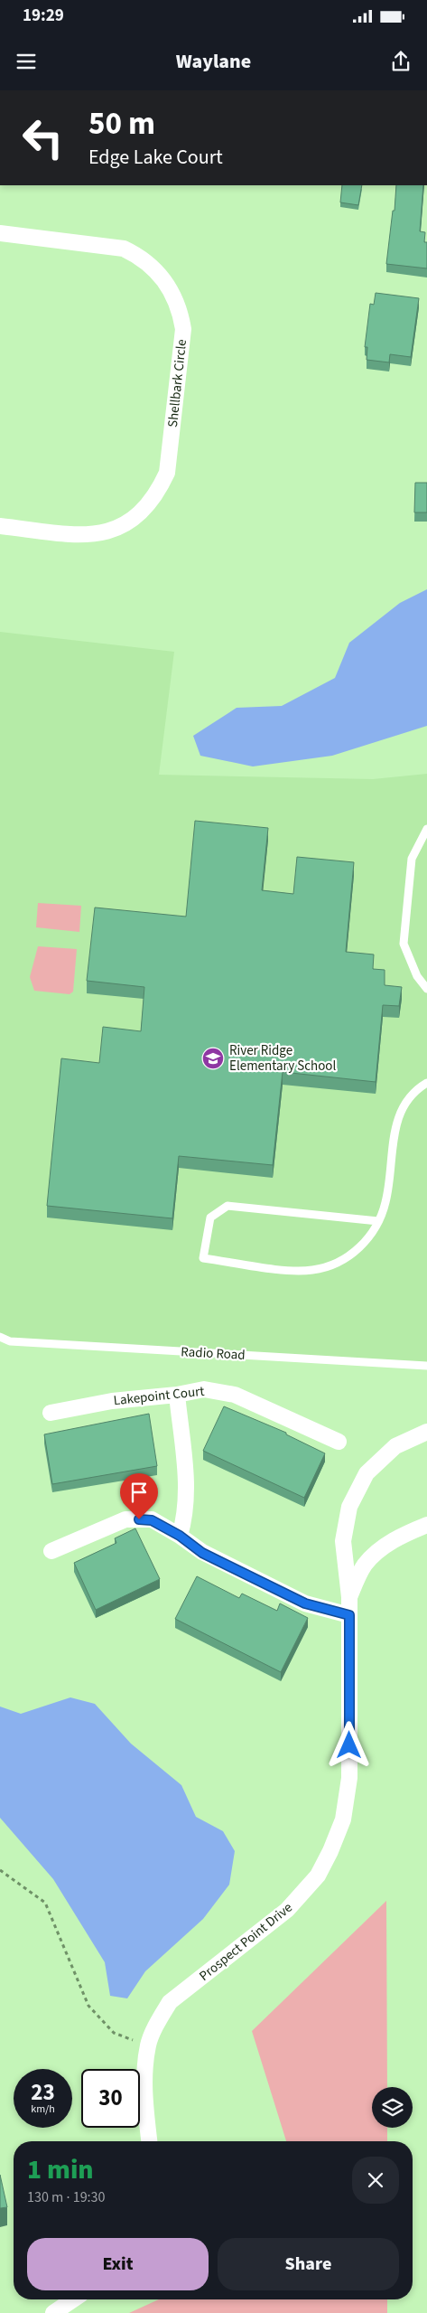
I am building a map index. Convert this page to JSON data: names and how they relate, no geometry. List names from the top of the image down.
{
  "streets": {
    "street": ["Shellbark Circle", "Lakepoint Court", "Prospect Point Drive"],
    "lane": ["Radio Road"]
  },
  "places": {
    "school or university": ["River Ridge Elementary School"]
  },
  "page": {
    "status": "19:29",
    "header": "Waylane",
    "turn": ["50 m", "Edge Lake Court"],
    "speed": "23 km/h",
    "limit": "30",
    "heading": ["1 min", "130 m · 19:30"],
    "buttons": ["Exit", "Share"]
  }
}
